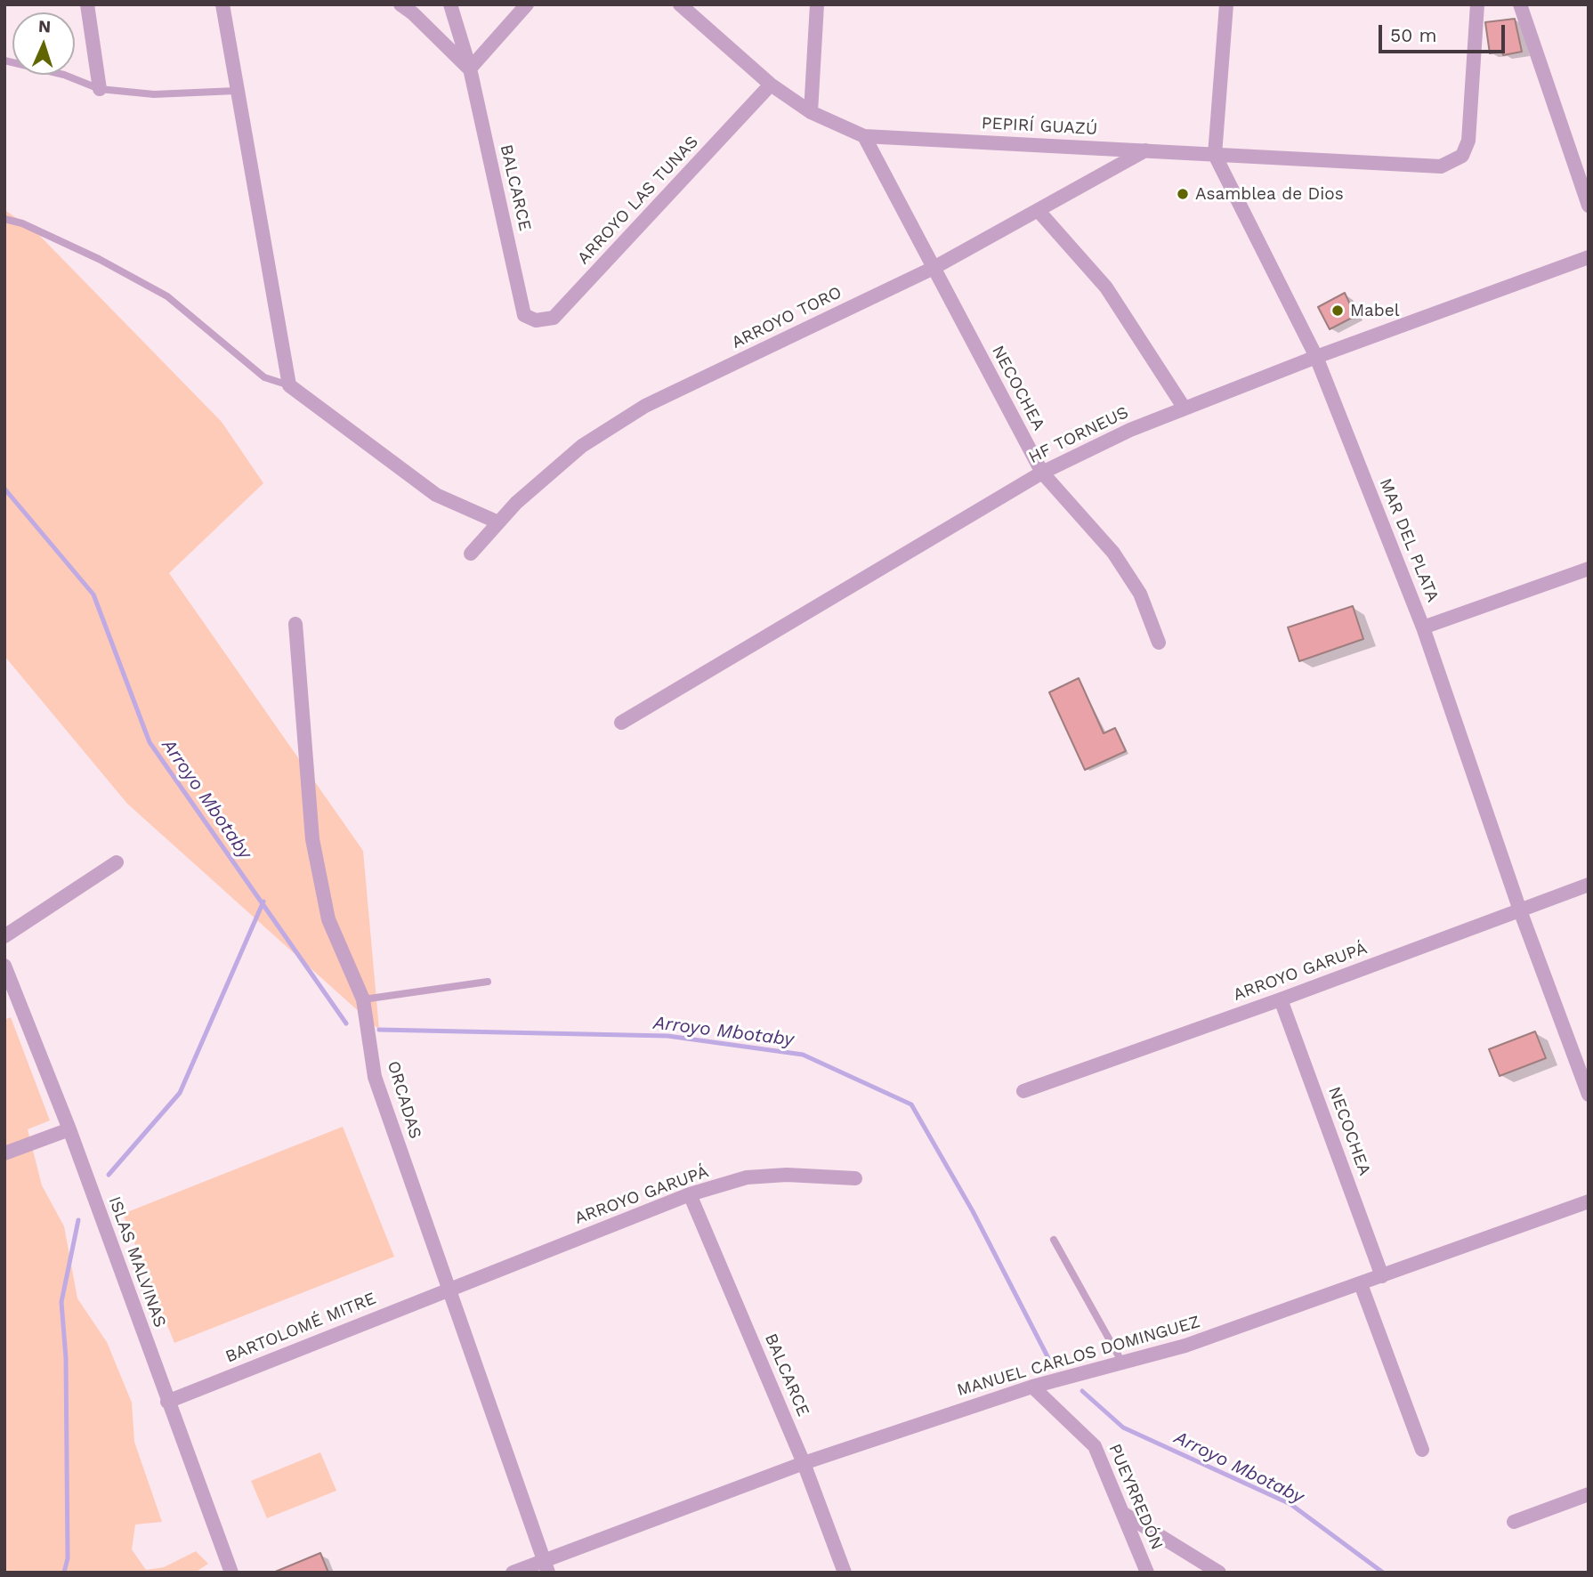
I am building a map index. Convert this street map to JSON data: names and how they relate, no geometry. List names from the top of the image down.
{
  "streets": {
    "street": [
      "PEPIRÍ GUAZÚ",
      "BALCARCE",
      "ARROYO LAS TUNAS",
      "ARROYO TORO",
      "NECOCHEA",
      "HF TORNEUS",
      "MAR DEL PLATA",
      "ARROYO GARUPÁ",
      "ORCADAS",
      "ISLAS MALVINAS",
      "BARTOLOMÉ MITRE",
      "MANUEL CARLOS DOMINGUEZ",
      "PUEYRREDÓN"
    ]
  },
  "crossings": [
    ["PEPIRÍ GUAZÚ", "ARROYO LAS TUNAS"],
    ["PEPIRÍ GUAZÚ", "ARROYO TORO"],
    ["PEPIRÍ GUAZÚ", "NECOCHEA"],
    ["PEPIRÍ GUAZÚ", "MAR DEL PLATA"],
    ["BALCARCE", "ARROYO LAS TUNAS"],
    ["BALCARCE", "ARROYO GARUPÁ"],
    ["BALCARCE", "MANUEL CARLOS DOMINGUEZ"],
    ["ARROYO TORO", "NECOCHEA"],
    ["NECOCHEA", "HF TORNEUS"],
    ["NECOCHEA", "ARROYO GARUPÁ"],
    ["NECOCHEA", "MANUEL CARLOS DOMINGUEZ"],
    ["HF TORNEUS", "MAR DEL PLATA"],
    ["MAR DEL PLATA", "ARROYO GARUPÁ"],
    ["ARROYO GARUPÁ", "ORCADAS"],
    ["ARROYO GARUPÁ", "BARTOLOMÉ MITRE"],
    ["ORCADAS", "BARTOLOMÉ MITRE"],
    ["ORCADAS", "MANUEL CARLOS DOMINGUEZ"],
    ["ISLAS MALVINAS", "BARTOLOMÉ MITRE"],
    ["MANUEL CARLOS DOMINGUEZ", "PUEYRREDÓN"]
  ],
  "water": ["Arroyo Mbotaby"],
  "places": ["Asamblea de Dios", "Mabel"],
  "scale_bar": "50 m",
  "north": "top"
}
